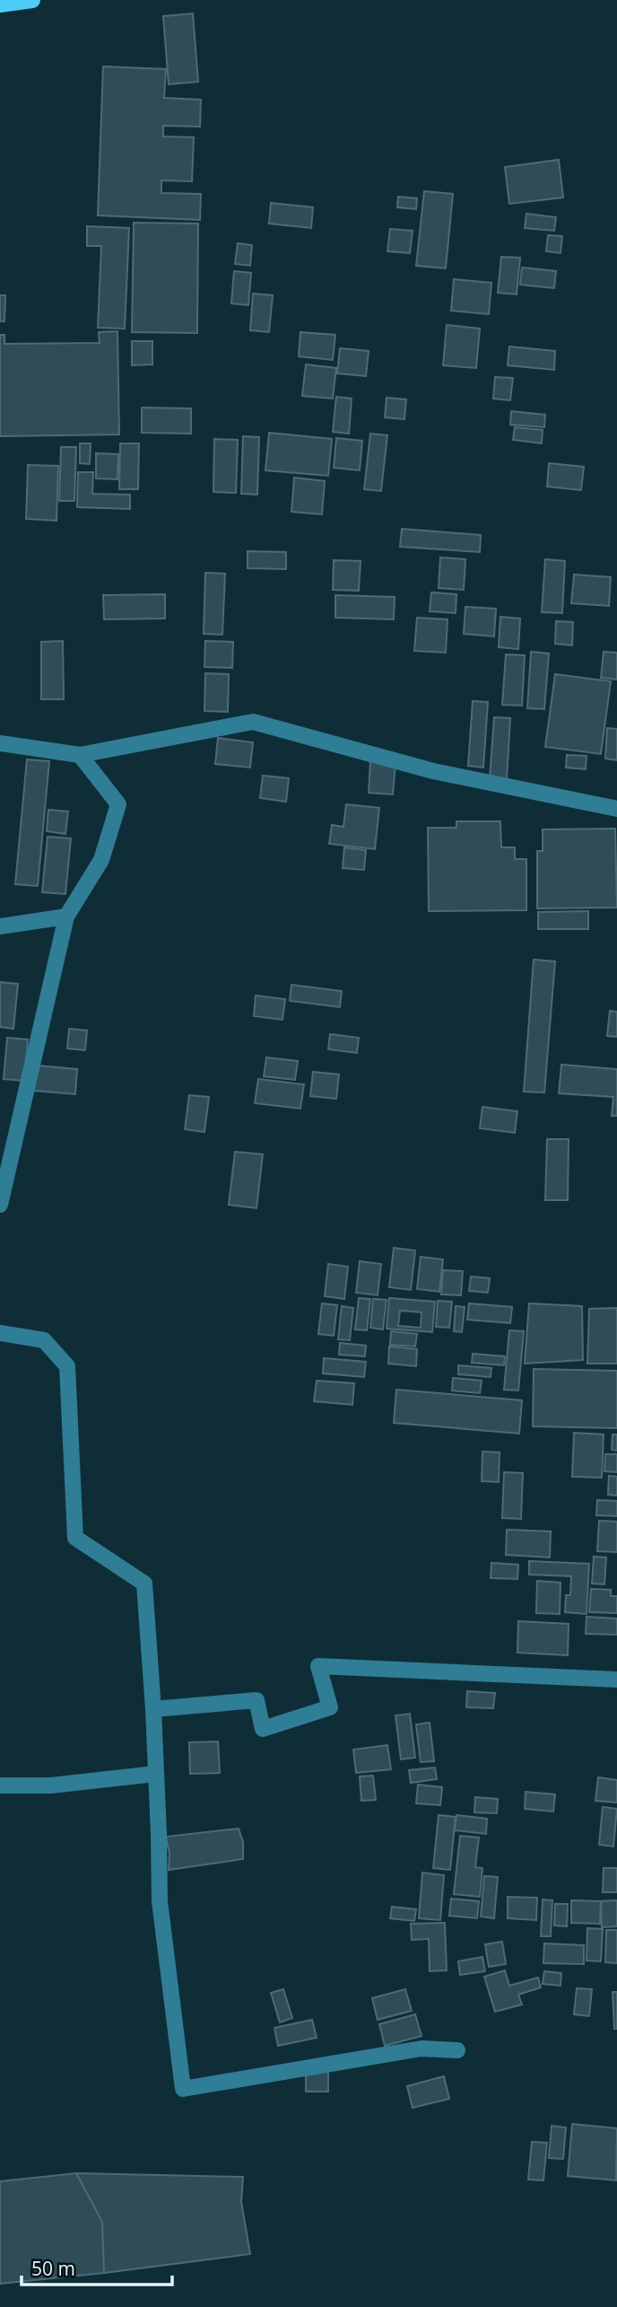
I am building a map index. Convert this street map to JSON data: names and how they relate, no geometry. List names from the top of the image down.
{
  "scale_bar": "50 m"
}
